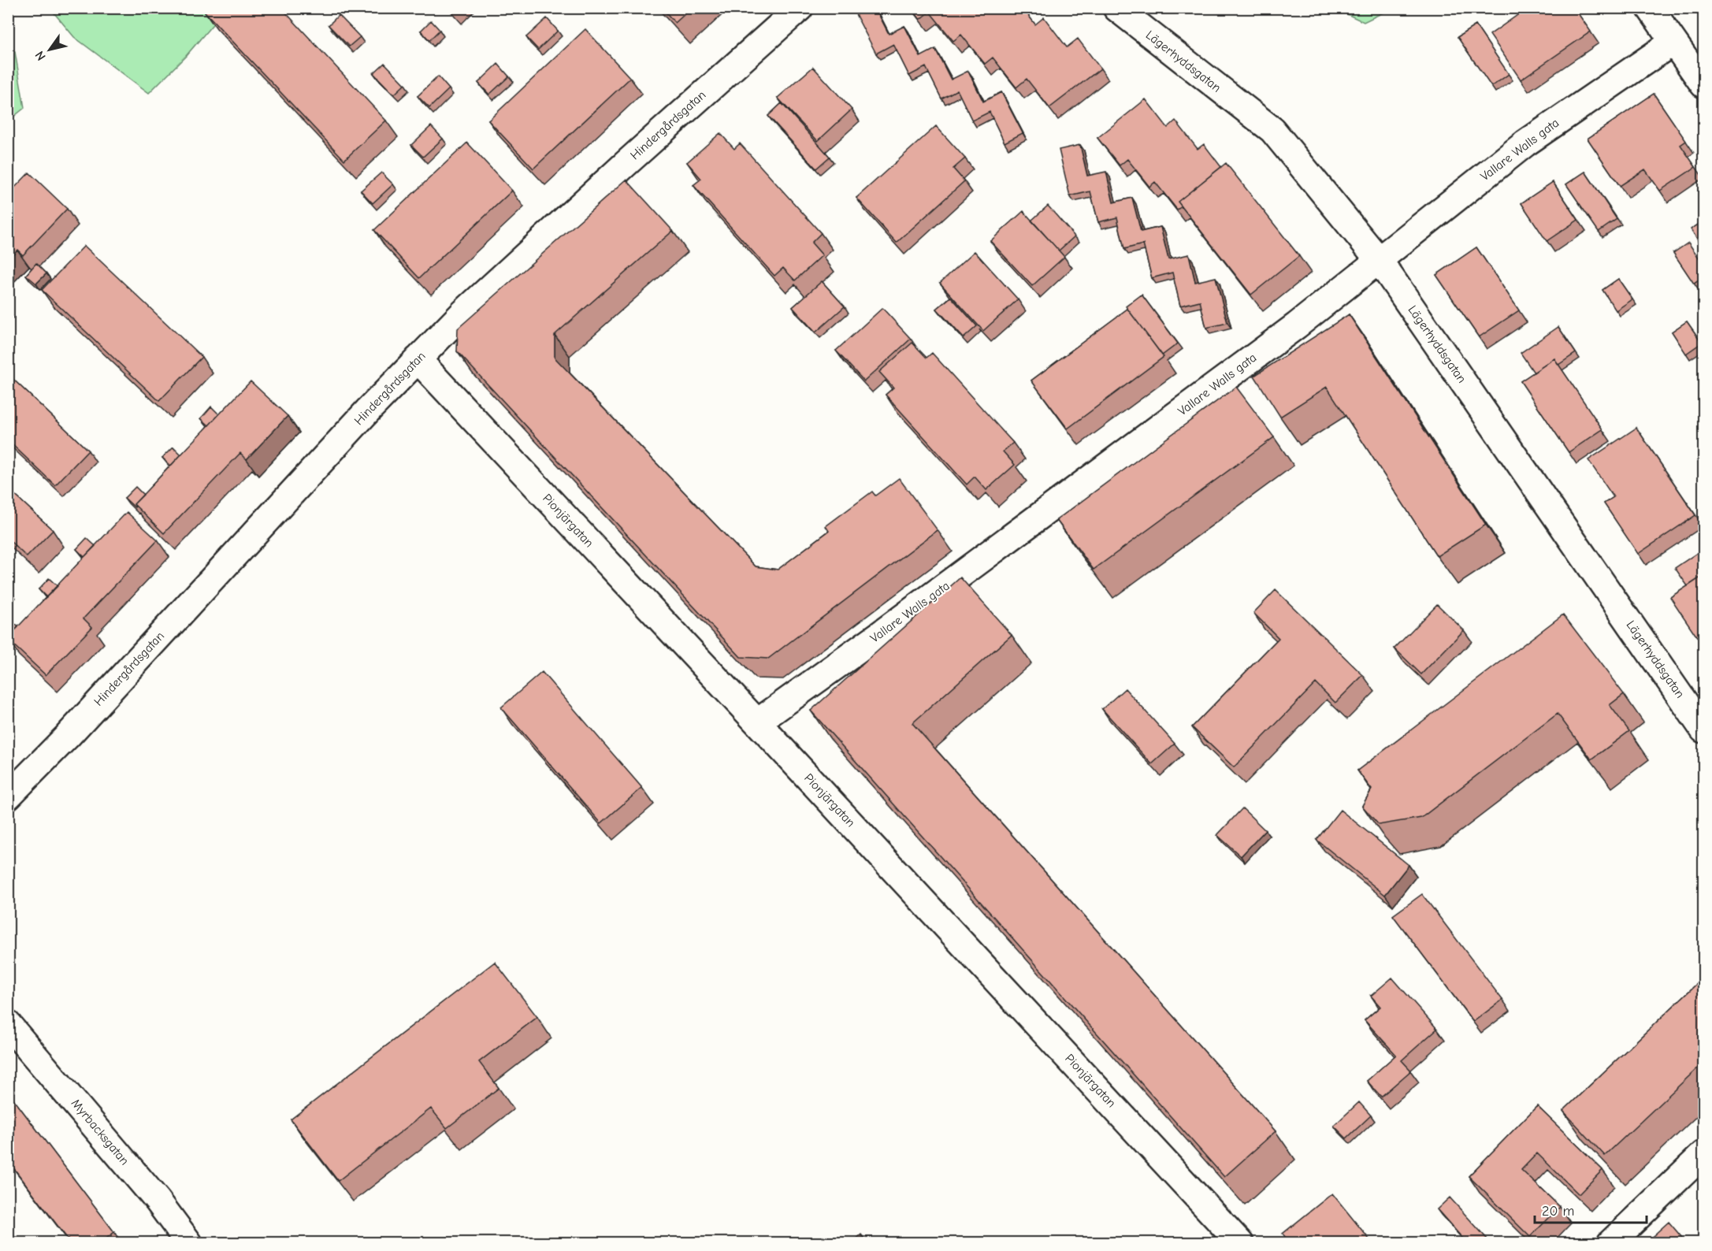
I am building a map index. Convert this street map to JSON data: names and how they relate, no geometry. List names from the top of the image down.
{
  "streets": {
    "street": [
      "Lägerhyddsgatan",
      "Hindergårdsgatan",
      "Vallare Walls gata",
      "Pionjärgatan",
      "Myrbacksgatan"
    ]
  },
  "crossings": [
    ["Lägerhyddsgatan", "Vallare Walls gata"],
    ["Hindergårdsgatan", "Pionjärgatan"],
    ["Vallare Walls gata", "Pionjärgatan"]
  ],
  "scale_bar": "20 m",
  "north": "bottom left"
}
